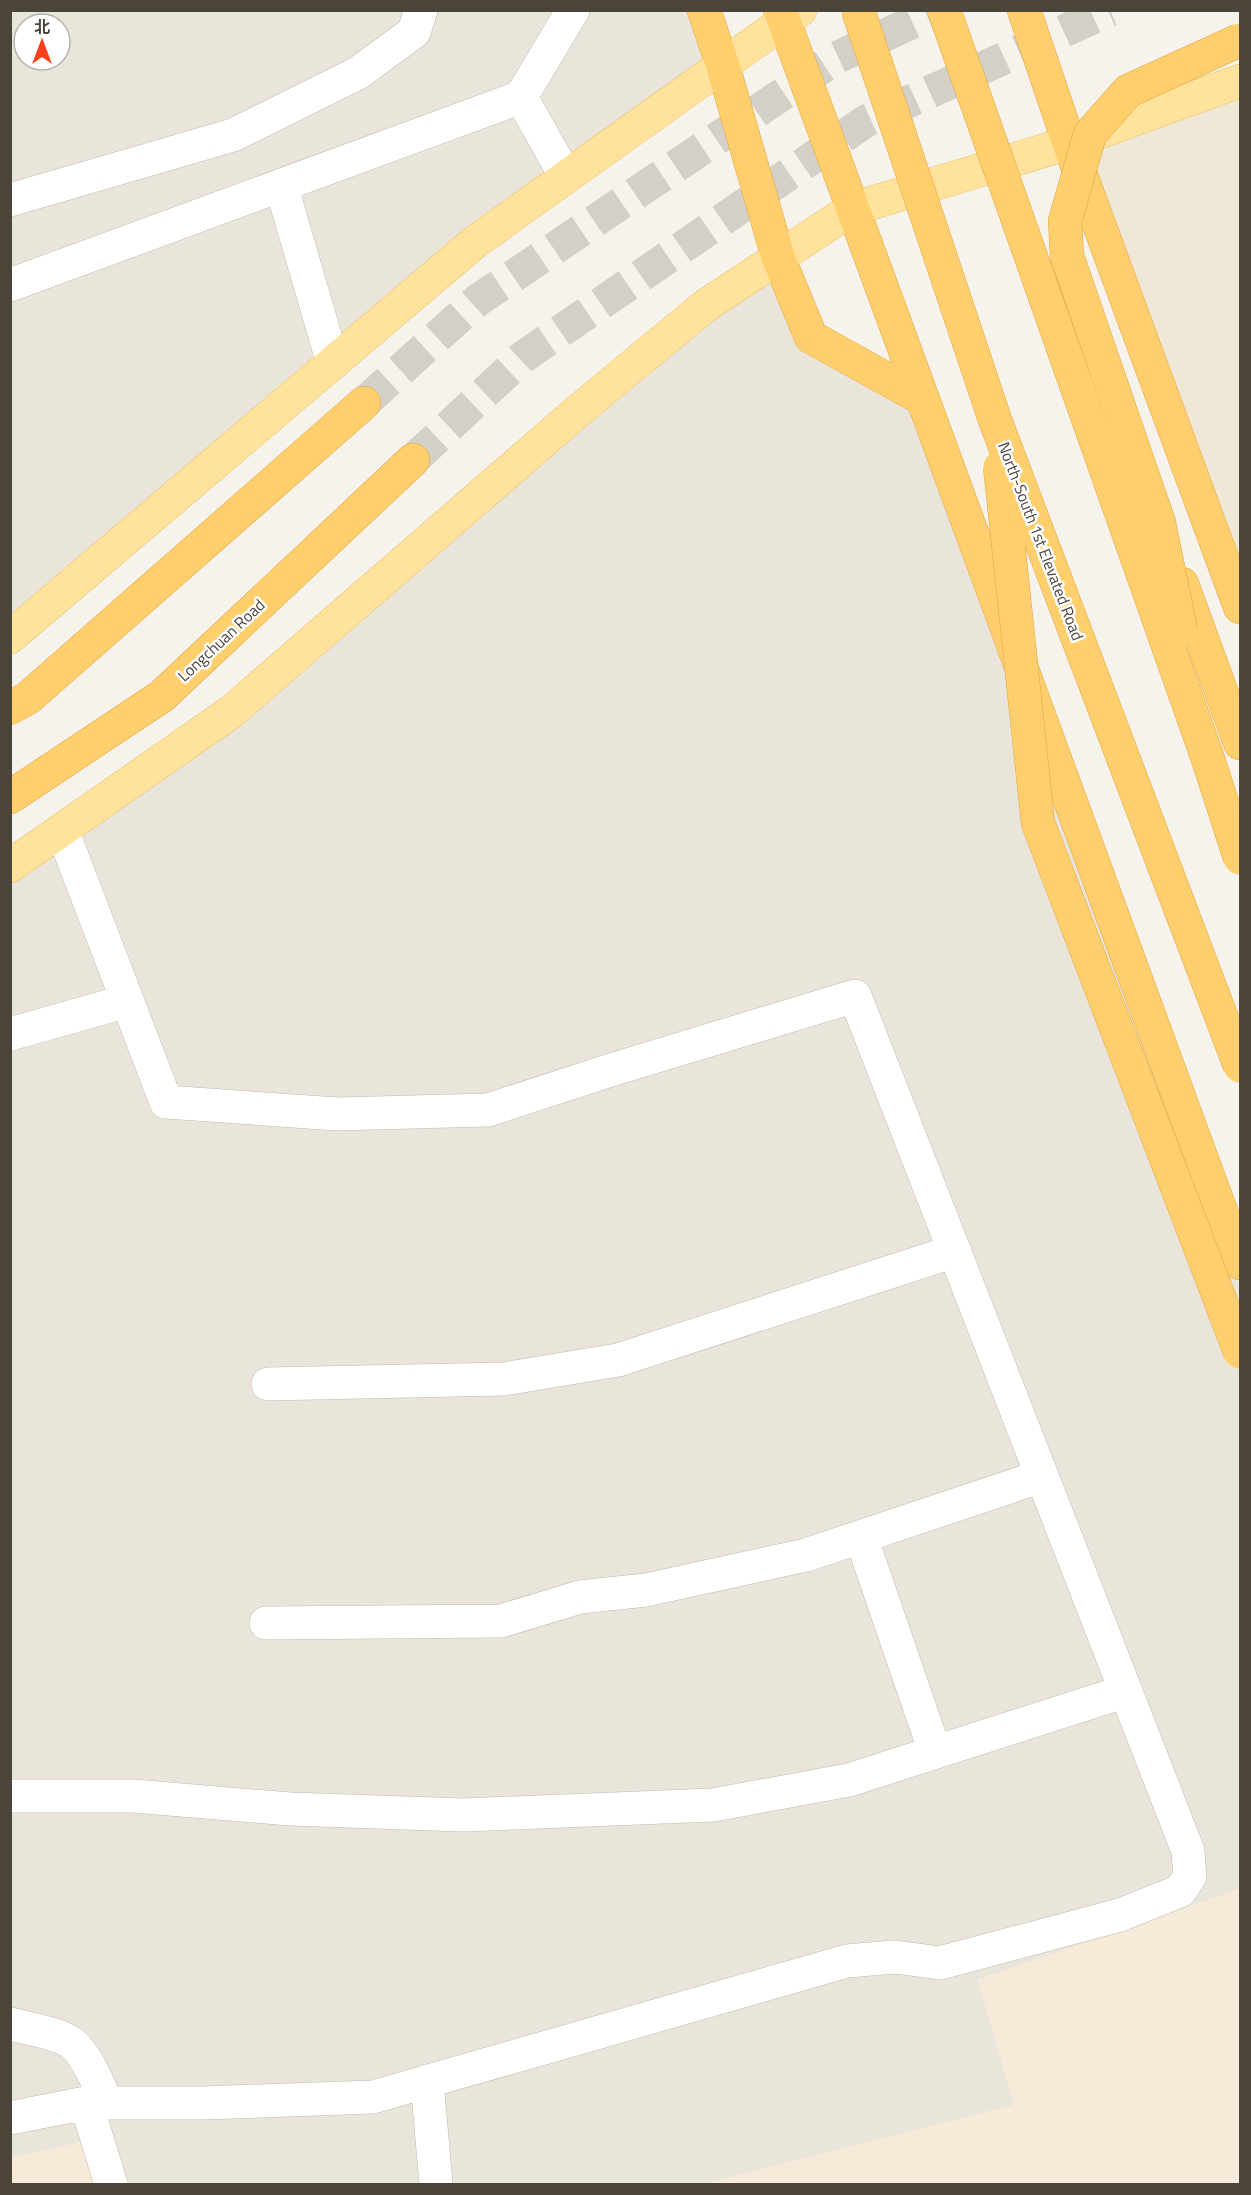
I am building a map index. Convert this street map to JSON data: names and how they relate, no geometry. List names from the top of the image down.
{
  "streets": {
    "highway": ["North-South 1st Elevated Road", "Longchuan Road"]
  },
  "north": "top"
}
